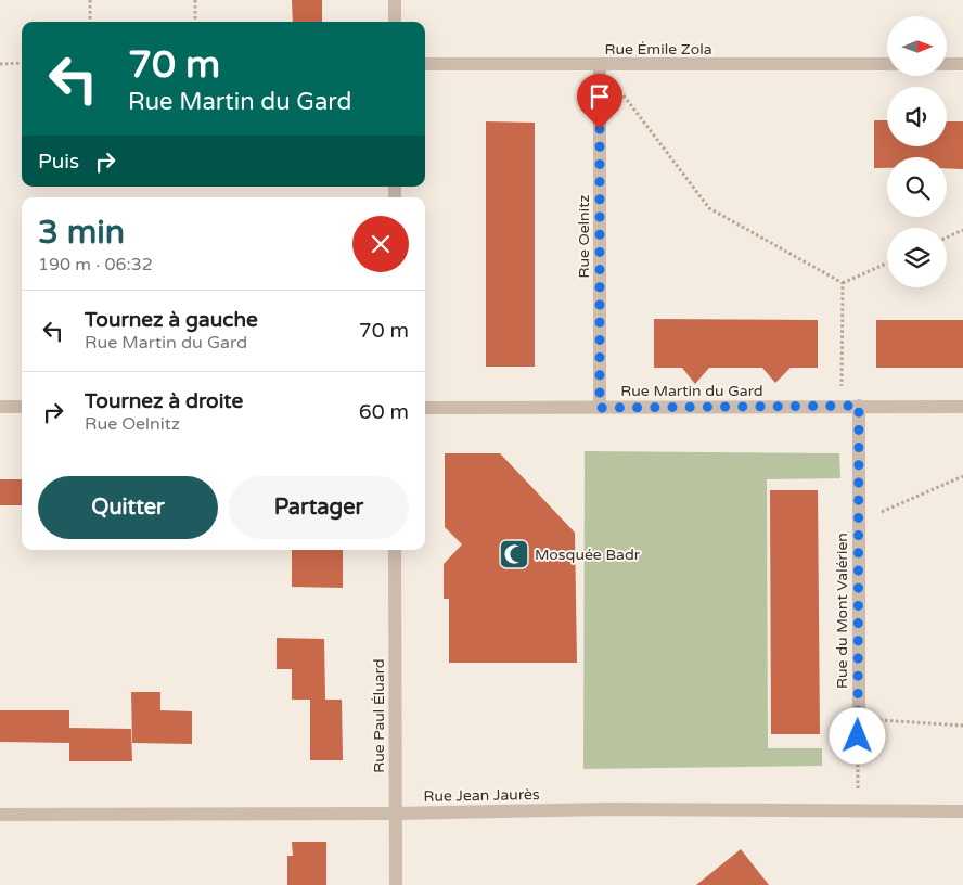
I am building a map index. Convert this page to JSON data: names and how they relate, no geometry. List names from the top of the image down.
{
  "streets": {
    "street": [
      "Rue Émile Zola",
      "Rue Oelnitz",
      "Rue Martin du Gard",
      "Rue du Mont Valérien",
      "Rue Paul Éluard",
      "Rue Jean Jaurès"
    ]
  },
  "crossings": [
    ["Rue Émile Zola", "Rue Oelnitz"],
    ["Rue Oelnitz", "Rue Martin du Gard"],
    ["Rue Martin du Gard", "Rue du Mont Valérien"],
    ["Rue Paul Éluard", "Rue Jean Jaurès"]
  ],
  "places": {
    "mosque": ["Mosquée Badr"]
  },
  "north": "right",
  "page": {
    "turn": ["70 m", "Rue Martin du Gard"],
    "then": "Puis",
    "heading": ["3 min", "190 m · 06:32"],
    "list": [
      {
        "name": "Tournez à gauche",
        "note": "Rue Martin du Gard",
        "value": "70 m"
      },
      {
        "name": "Tournez à droite",
        "note": "Rue Oelnitz",
        "value": "60 m"
      }
    ],
    "buttons": ["Quitter", "Partager"]
  }
}
